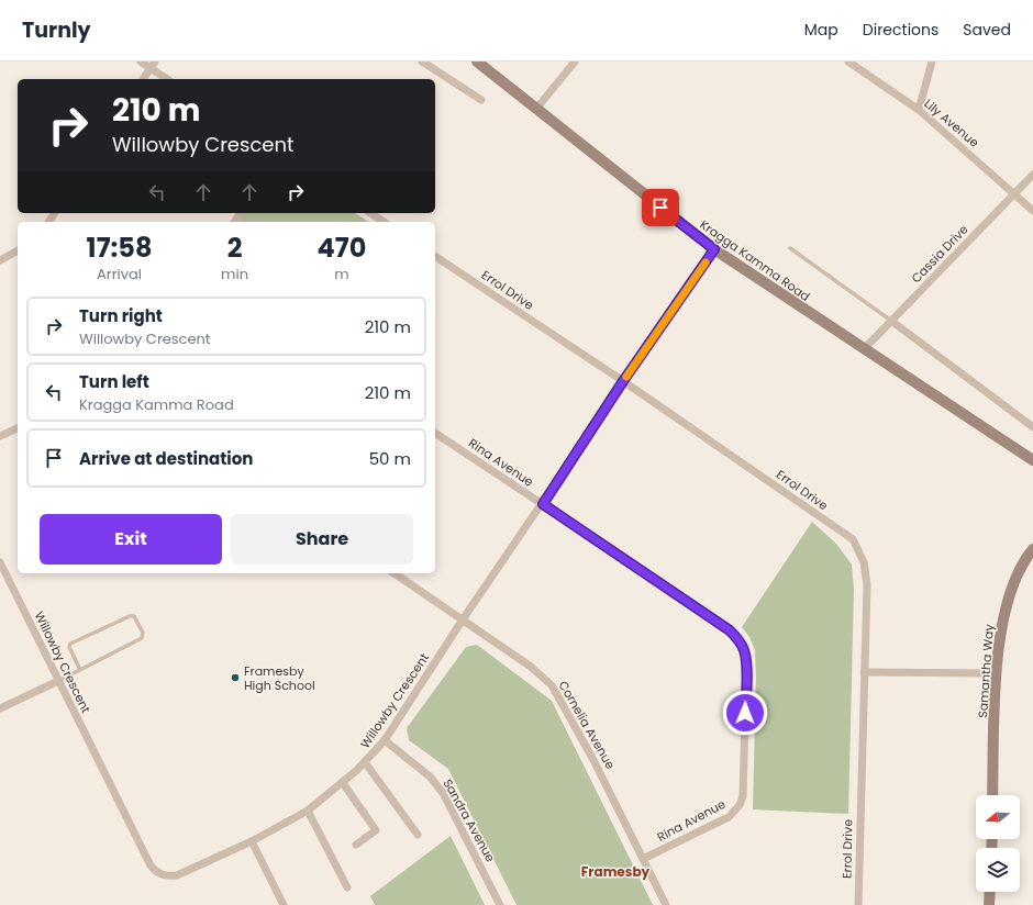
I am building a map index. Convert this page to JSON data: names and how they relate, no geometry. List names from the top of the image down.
{
  "streets": {
    "main road": ["Kragga Kamma Road", "Samantha Way"],
    "street": [
      "Lily Avenue",
      "Cassia Drive",
      "Errol Drive",
      "Rina Avenue",
      "Willowby Crescent",
      "Cornelia Avenue",
      "Sandra Avenue"
    ]
  },
  "crossings": [
    ["Lily Avenue", "Cassia Drive"],
    ["Cassia Drive", "Kragga Kamma Road"],
    ["Kragga Kamma Road", "Willowby Crescent"],
    ["Errol Drive", "Willowby Crescent"],
    ["Rina Avenue", "Willowby Crescent"],
    ["Rina Avenue", "Cornelia Avenue"],
    ["Willowby Crescent", "Cornelia Avenue"],
    ["Willowby Crescent", "Sandra Avenue"]
  ],
  "districts": ["Framesby"],
  "places": ["Framesby High School"],
  "north": "left",
  "page": {
    "header": "Turnly",
    "nav": ["Map", "Directions", "Saved"],
    "turn": ["210 m", "Willowby Crescent"],
    "eta": [
      "17:58",
      "Arrival",
      "2",
      "min",
      "470",
      "m"
    ],
    "list": [
      {
        "name": "Turn right",
        "note": "Willowby Crescent",
        "value": "210 m"
      },
      {
        "name": "Turn left",
        "note": "Kragga Kamma Road",
        "value": "210 m"
      },
      {
        "name": "Arrive at destination",
        "value": "50 m"
      }
    ],
    "buttons": ["Exit", "Share"]
  }
}
